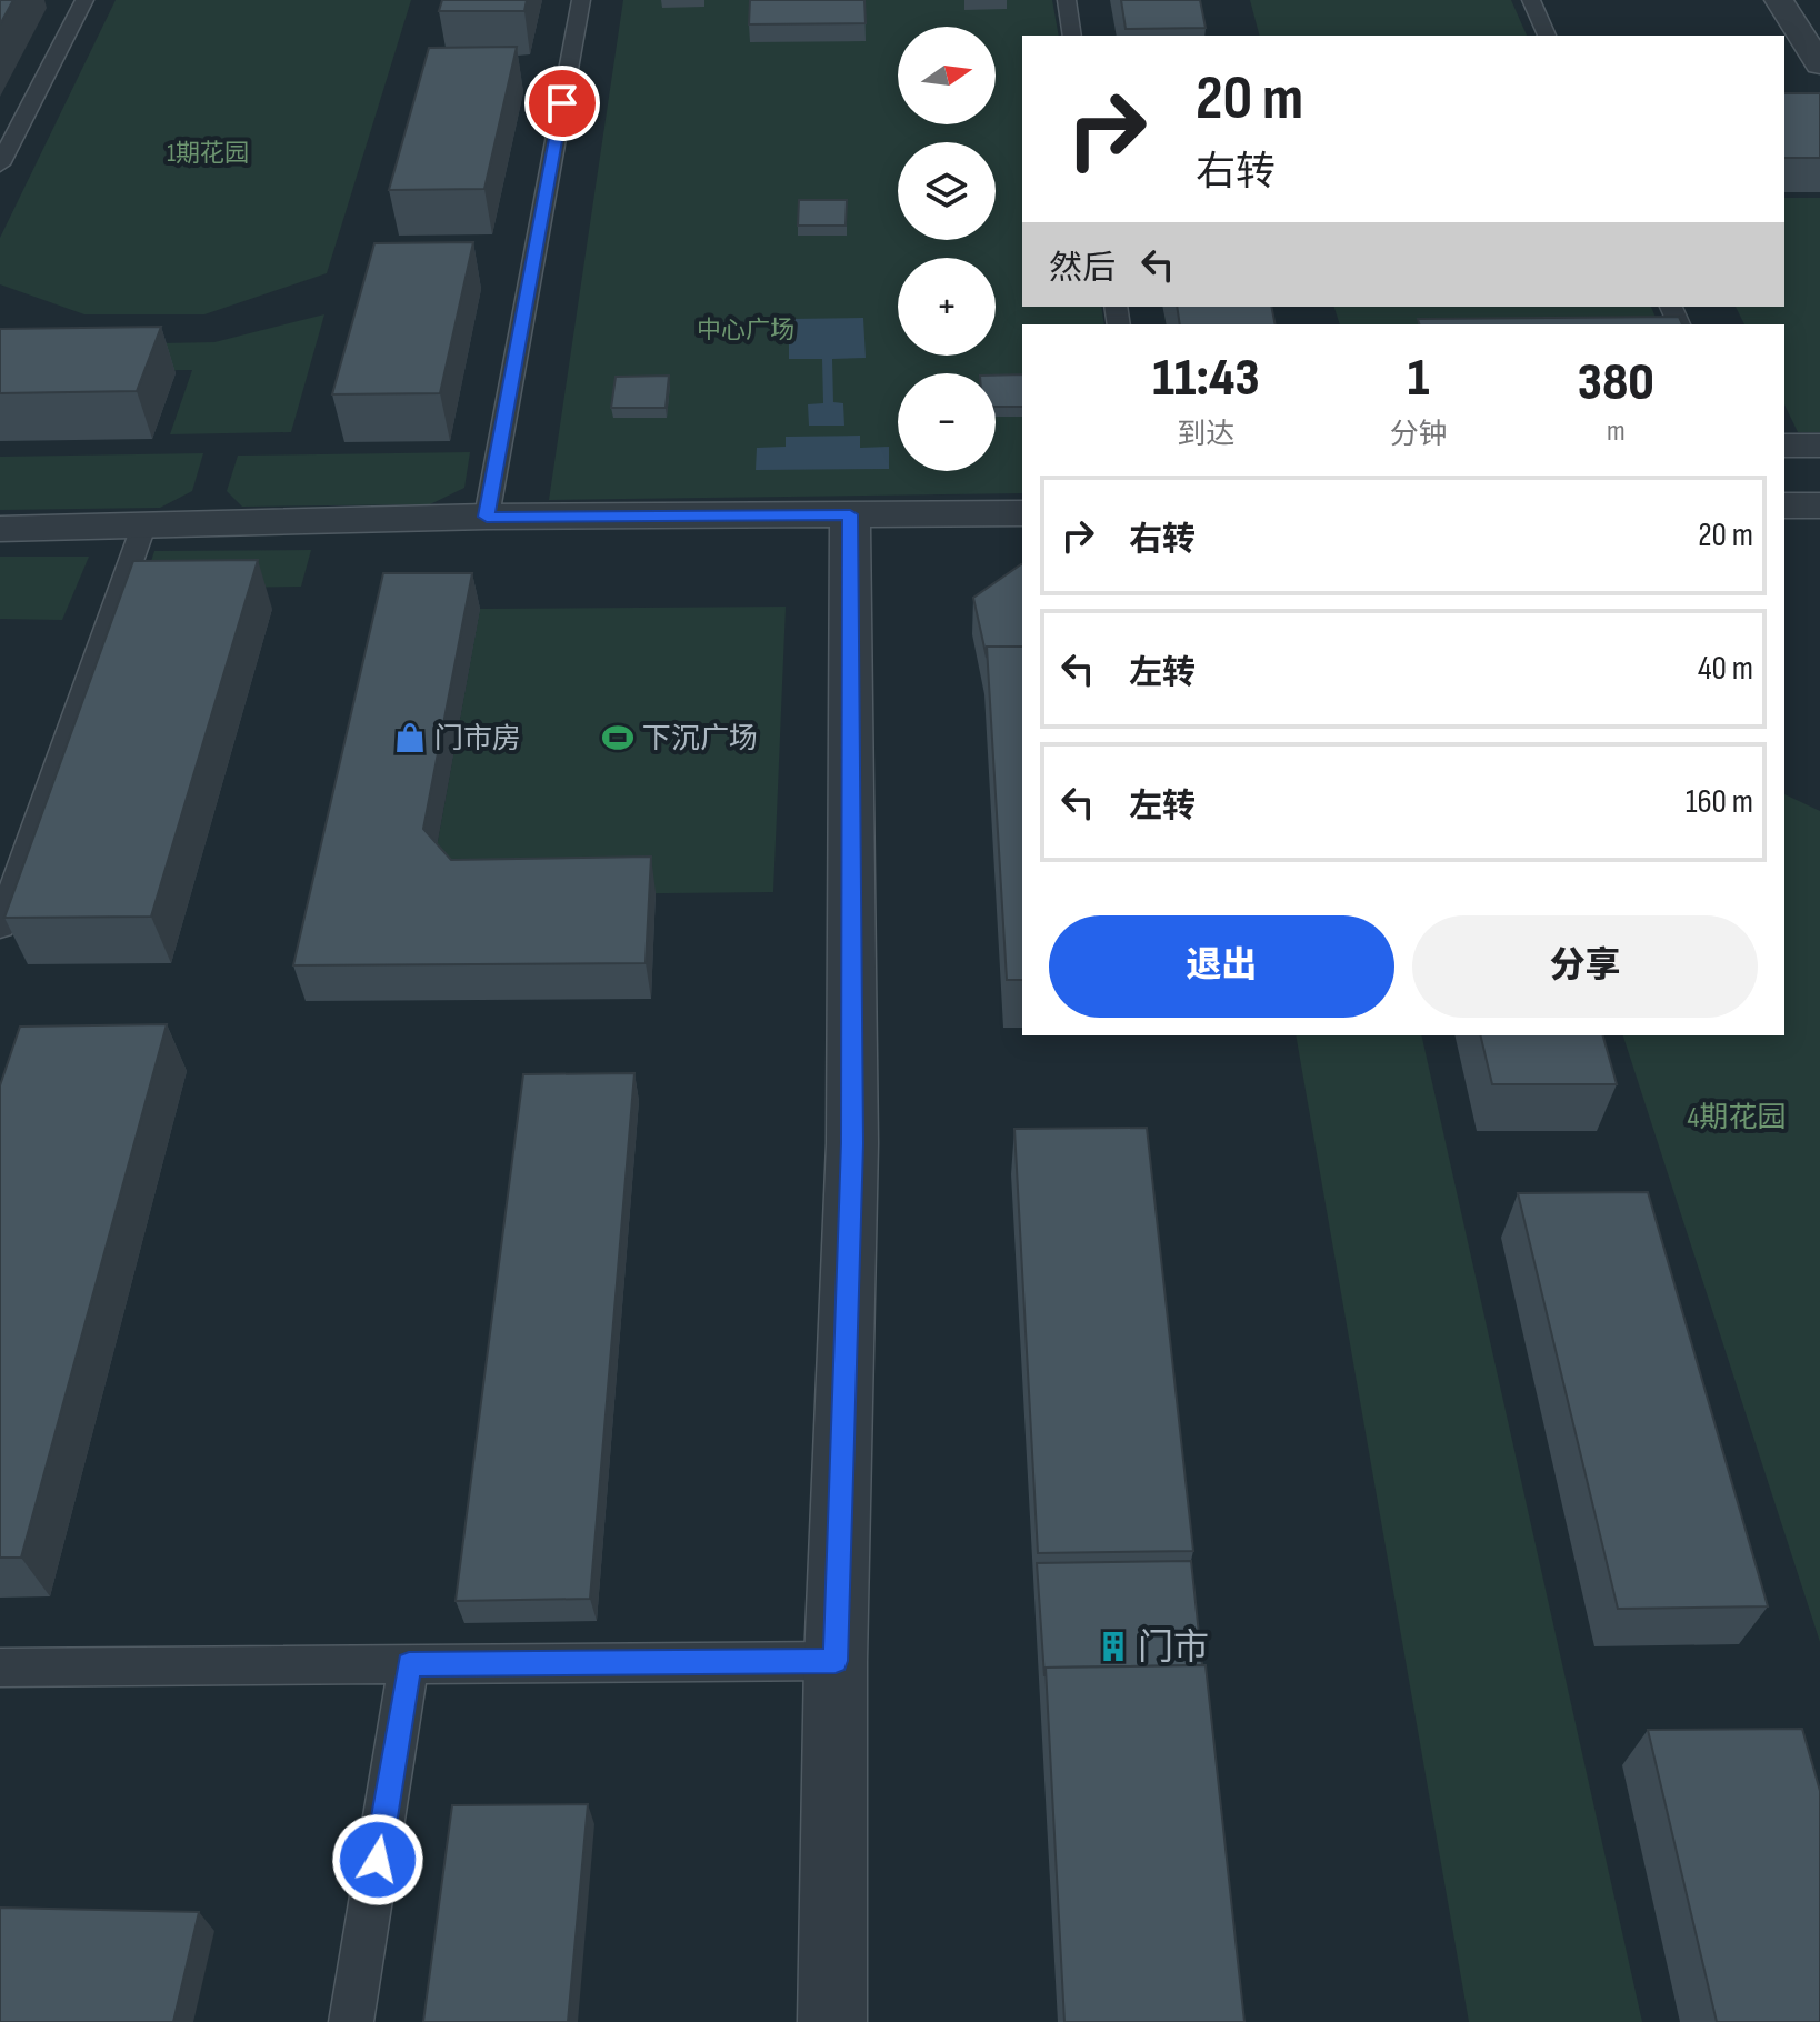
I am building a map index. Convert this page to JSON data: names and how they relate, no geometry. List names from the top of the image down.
{
  "parks": ["1期花园", "中心广场", "4期花园"],
  "places": {
    "shop": ["门市房"],
    "sports": ["下沉广场"],
    "building": ["门市"]
  },
  "north": "right",
  "page": {
    "map_buttons": ["+", "−"],
    "turn": ["20 m", "右转"],
    "then": "然后",
    "eta": [
      "11:43",
      "到达",
      "1",
      "分钟",
      "380",
      "m"
    ],
    "list": [
      {
        "name": "右转",
        "value": "20 m"
      },
      {
        "name": "左转",
        "value": "40 m"
      },
      {
        "name": "左转",
        "value": "160 m"
      }
    ],
    "buttons": ["退出", "分享"]
  }
}
